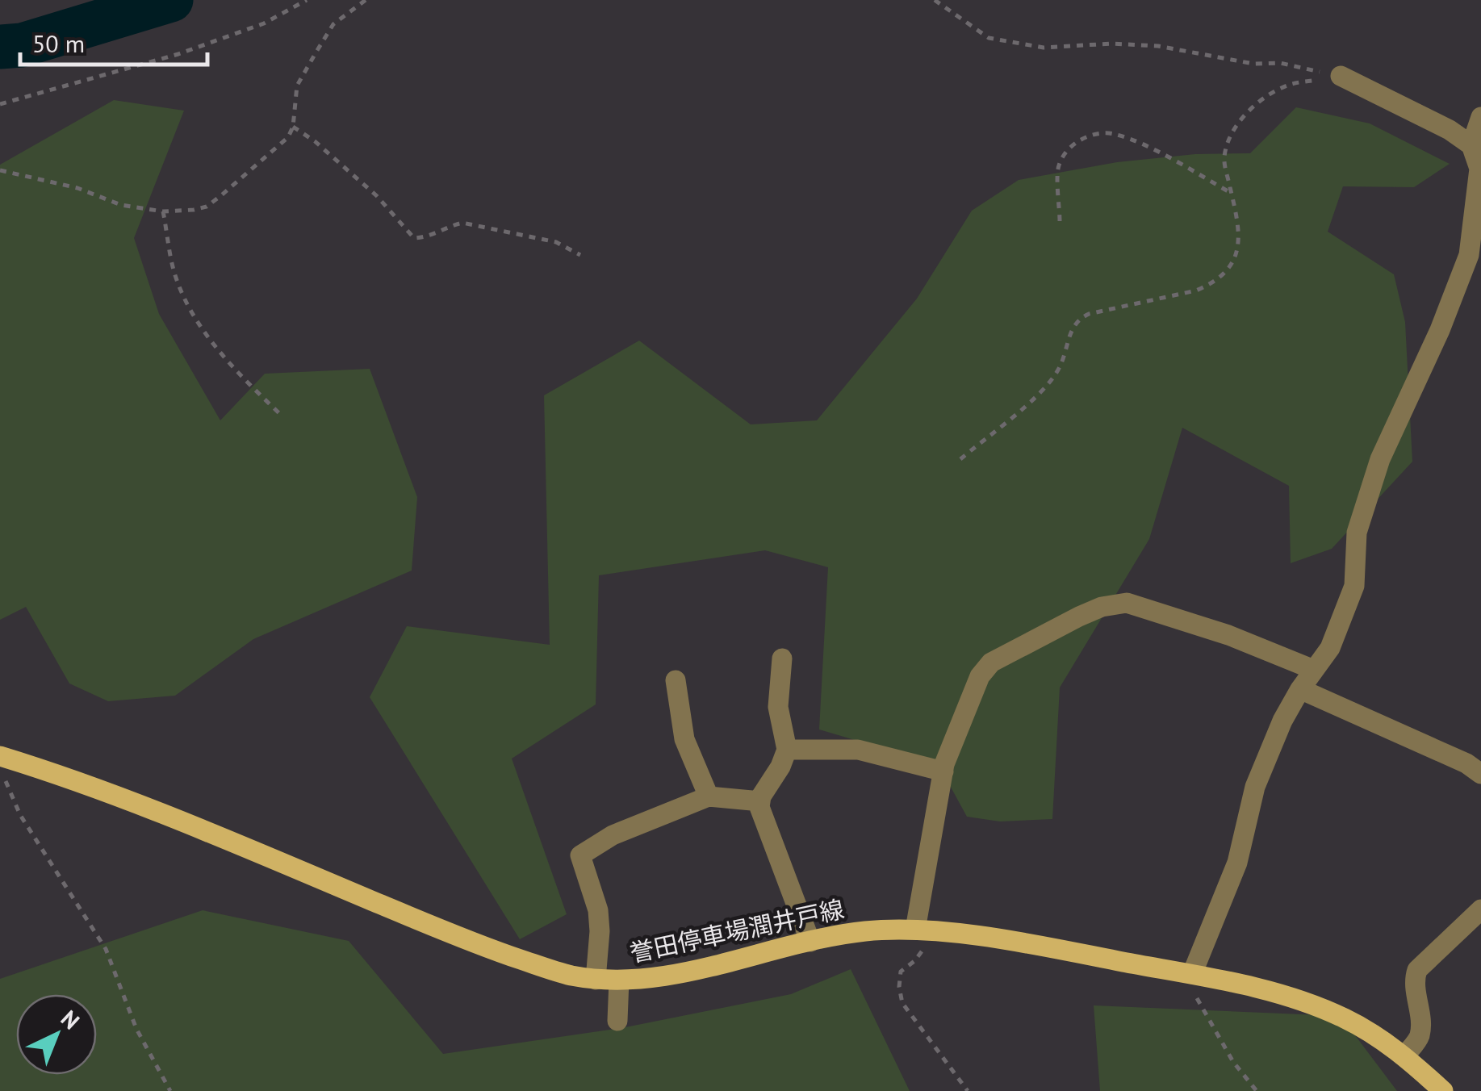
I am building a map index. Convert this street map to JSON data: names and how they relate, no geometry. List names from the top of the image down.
{
  "streets": {
    "main road": ["誉田停車場潤井戸線"]
  },
  "scale_bar": "50 m",
  "north": "top right"
}
